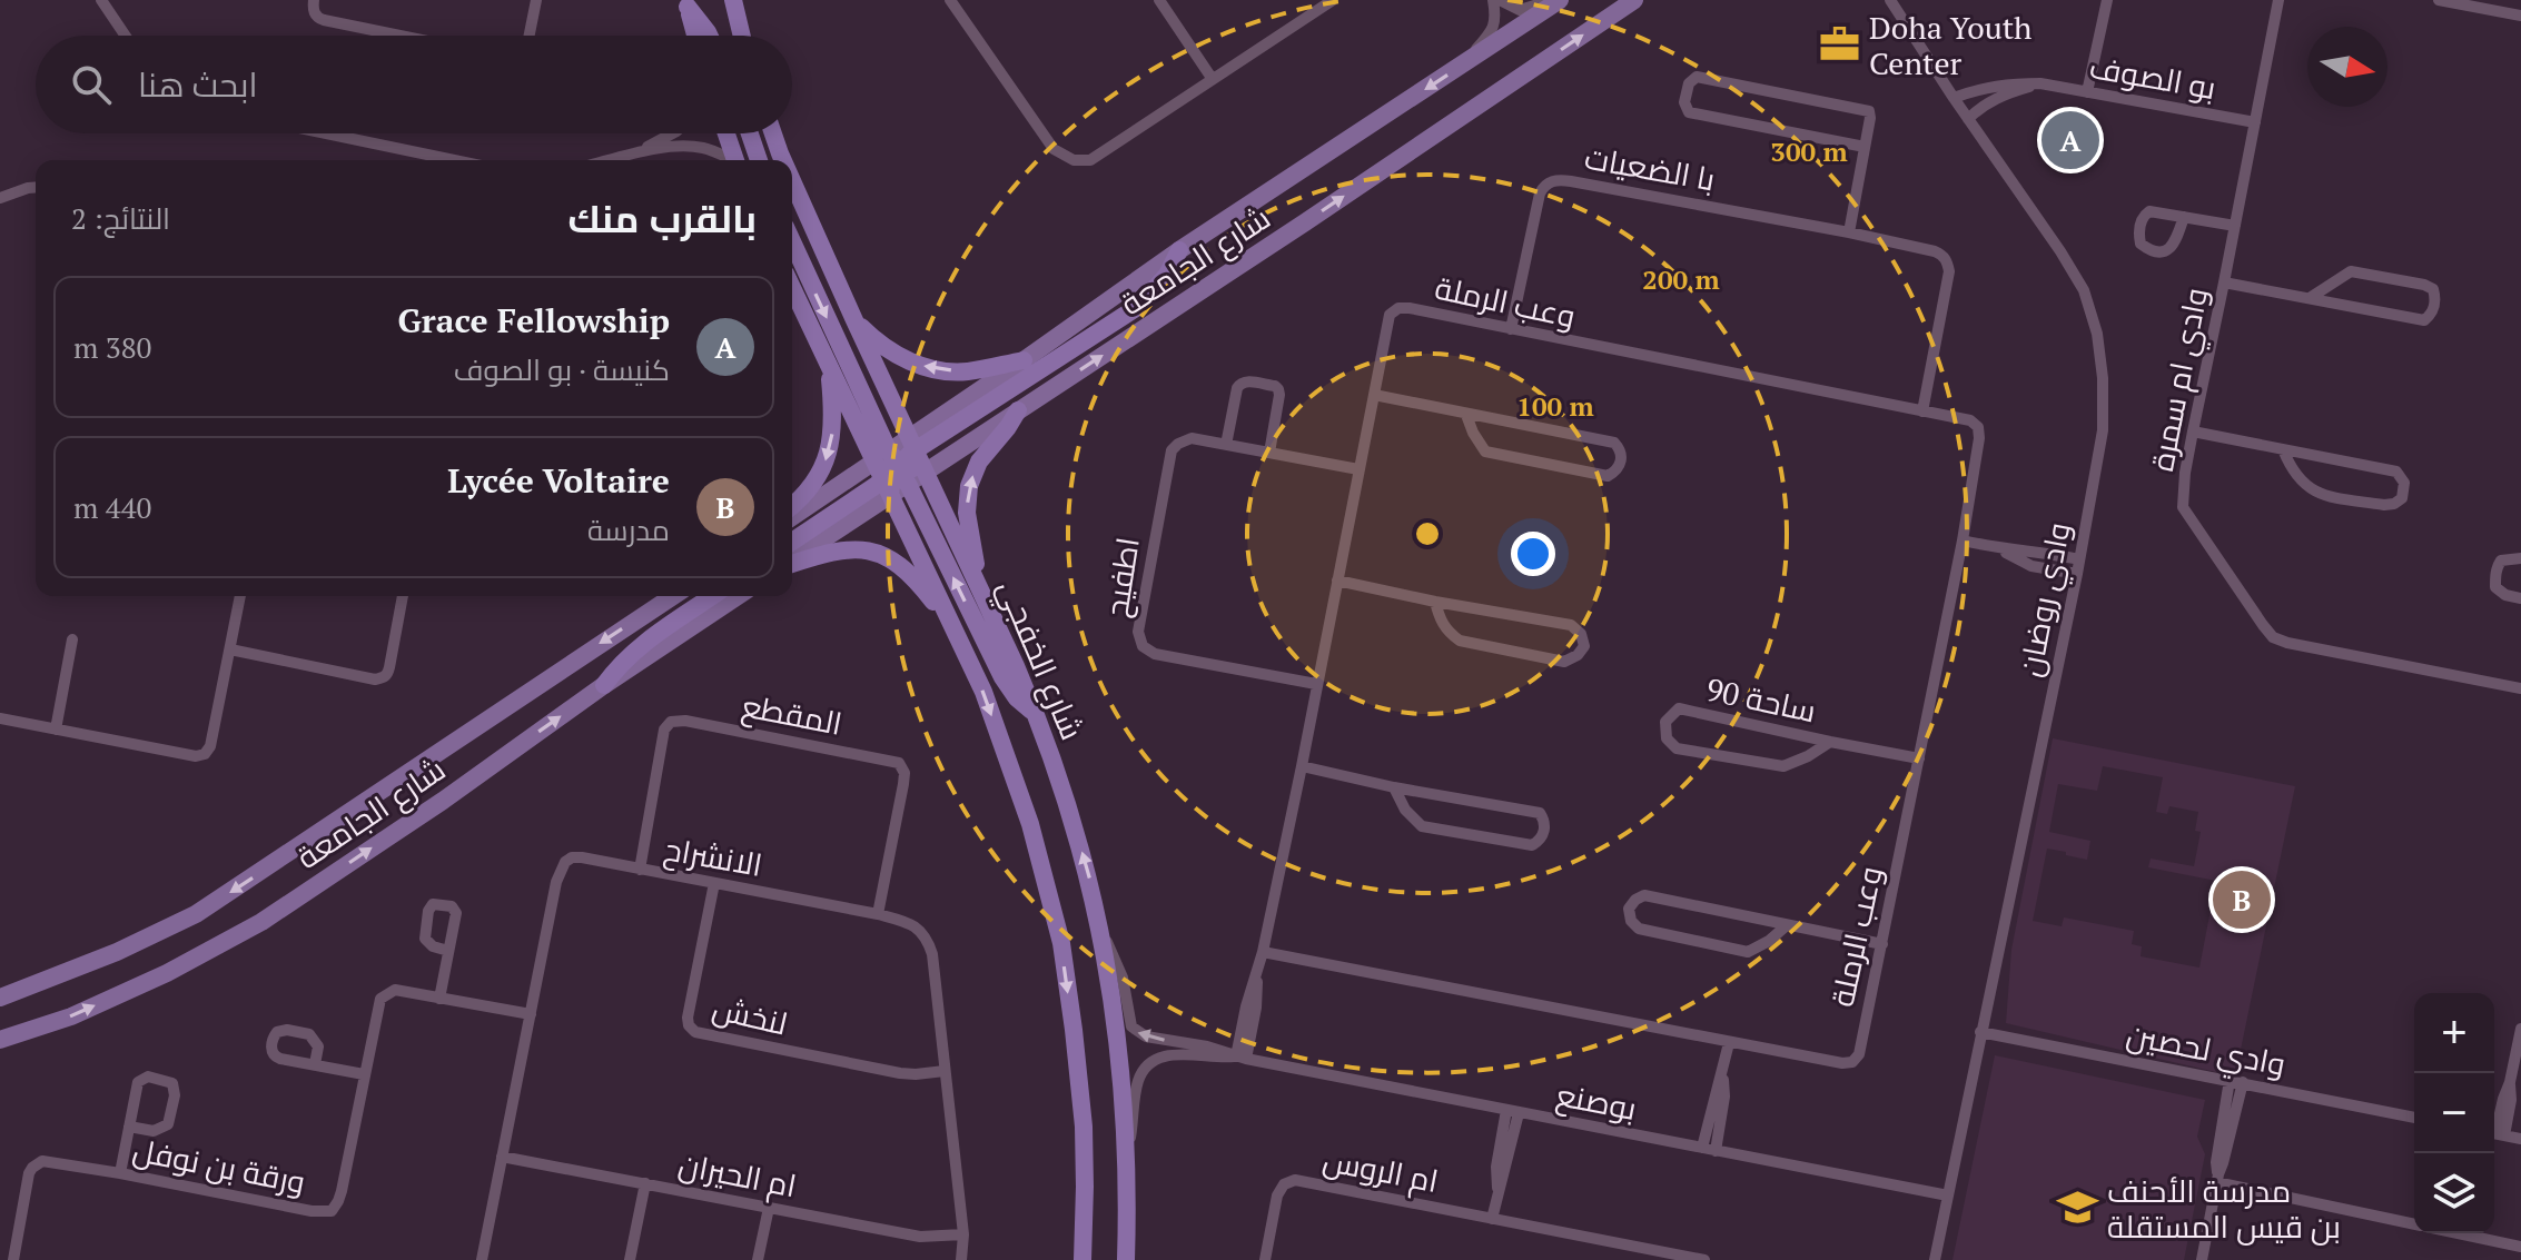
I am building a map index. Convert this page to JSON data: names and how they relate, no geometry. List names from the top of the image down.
{
  "streets": {
    "highway": ["شارع الخفجي"],
    "main road": ["شارع الجامعة"],
    "street": [
      "بو الصوف",
      "با الضعيات",
      "وعب الرملة",
      "وادي ام سمرة",
      "اطفيح",
      "وادي روضان",
      "ساحة 90",
      "المقطع",
      "الانشراح",
      "لنخش",
      "وادي لحصين",
      "بوصنع",
      "ورقة بن نوفل",
      "ام الروس",
      "ام الحيران"
    ]
  },
  "crossings": [
    ["بو الصوف", "وادي ام سمرة"],
    ["بو الصوف", "وادي روضان"],
    ["با الضعيات", "وعب الرملة"],
    ["شارع الجامعة", "شارع الخفجي"],
    ["وعب الرملة", "اطفيح"],
    ["وعب الرملة", "ساحة 90"],
    ["وعب الرملة", "بوصنع"],
    ["وادي روضان", "وادي لحصين"],
    ["وادي روضان", "بوصنع"],
    ["شارع الخفجي", "بوصنع"],
    ["المقطع", "الانشراح"],
    ["الانشراح", "لنخش"],
    ["الانشراح", "ورقة بن نوفل"],
    ["الانشراح", "ام الحيران"]
  ],
  "places": {
    "office": ["Doha Youth Center"],
    "school or university": ["مدرسة الأحنف بن قيس المستقلة"]
  },
  "north": "right",
  "page": {
    "search": "ابحث هنا",
    "pins": ["A", "B"],
    "heading": ["بالقرب منك", "النتائج: 2"],
    "list": [
      {
        "mark": "A",
        "name": "Grace Fellowship",
        "note": "كنيسة · بو الصوف",
        "value": "380 m"
      },
      {
        "mark": "B",
        "name": "Lycée Voltaire",
        "note": "مدرسة",
        "value": "440 m"
      }
    ],
    "map_buttons": ["+", "−"]
  },
  "rings": ["300 m", "200 m", "100 m"]
}
